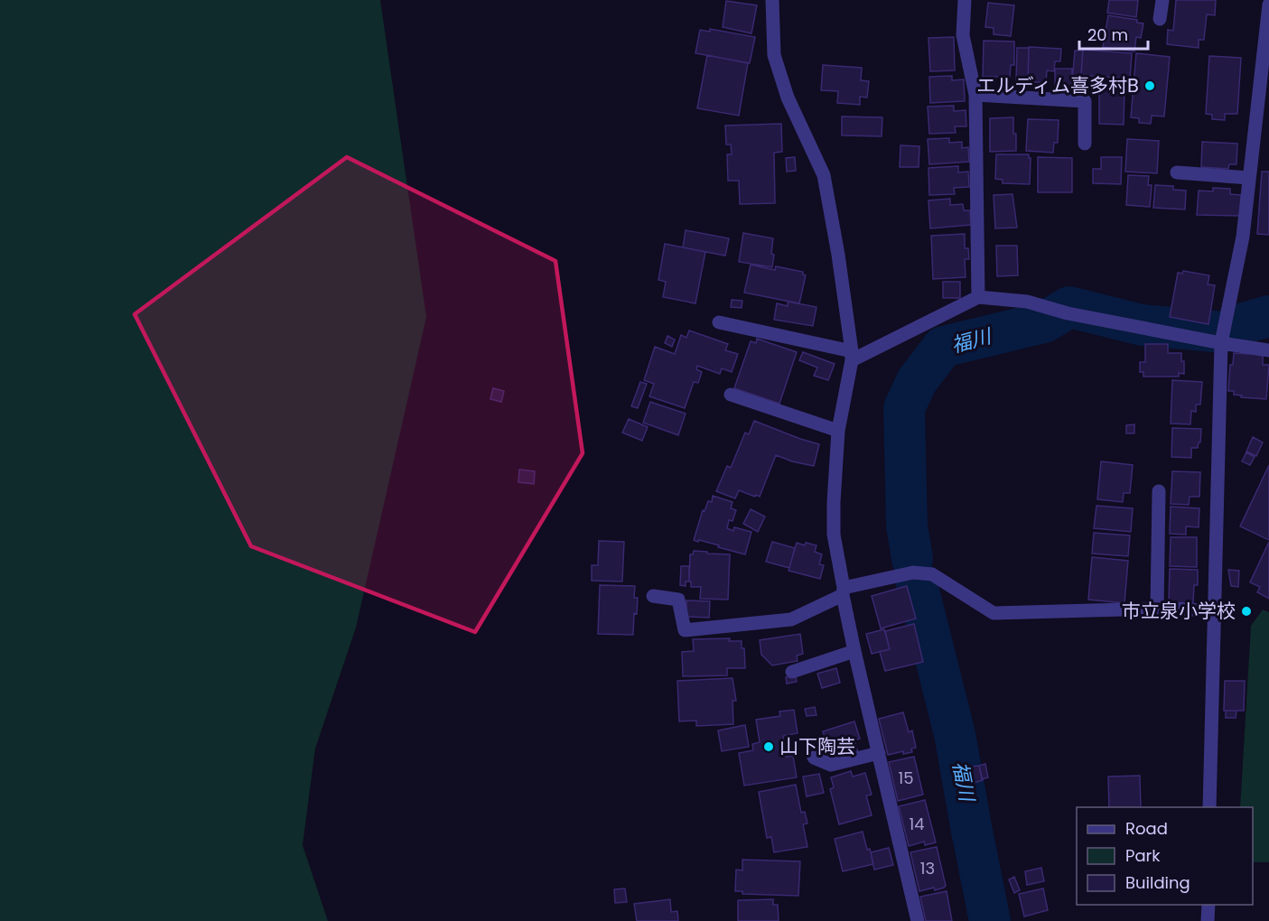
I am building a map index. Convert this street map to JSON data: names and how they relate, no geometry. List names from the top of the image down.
{
  "water": ["福川"],
  "places": ["エルディム喜多村B", "市立泉小学校", "山下陶芸"],
  "house_numbers": ["15", "14", "13"],
  "legend": ["Road", "Park", "Building"],
  "scale_bar": "20 m"
}
